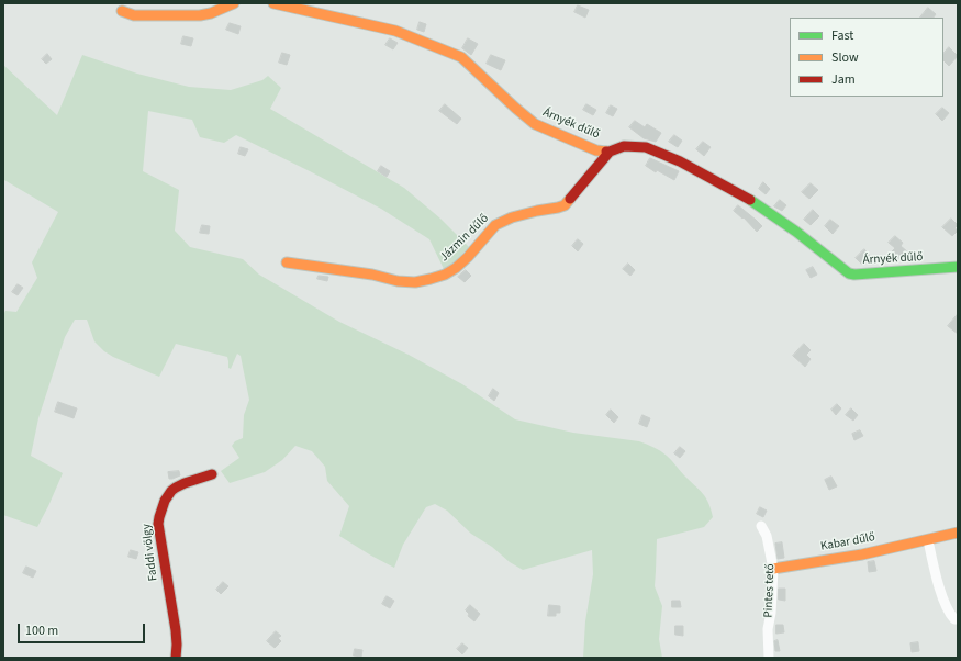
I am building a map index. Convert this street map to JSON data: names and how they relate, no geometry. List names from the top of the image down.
{
  "streets": {
    "street": [
      "Árnyék dűlő",
      "Jázmin dűlő",
      "Kabar dűlő",
      "Faddi völgy",
      "Pintes tető"
    ]
  },
  "crossings": [
    ["Árnyék dűlő", "Jázmin dűlő"],
    ["Kabar dűlő", "Pintes tető"]
  ],
  "legend": ["Fast", "Slow", "Jam"],
  "scale_bar": "100 m"
}
